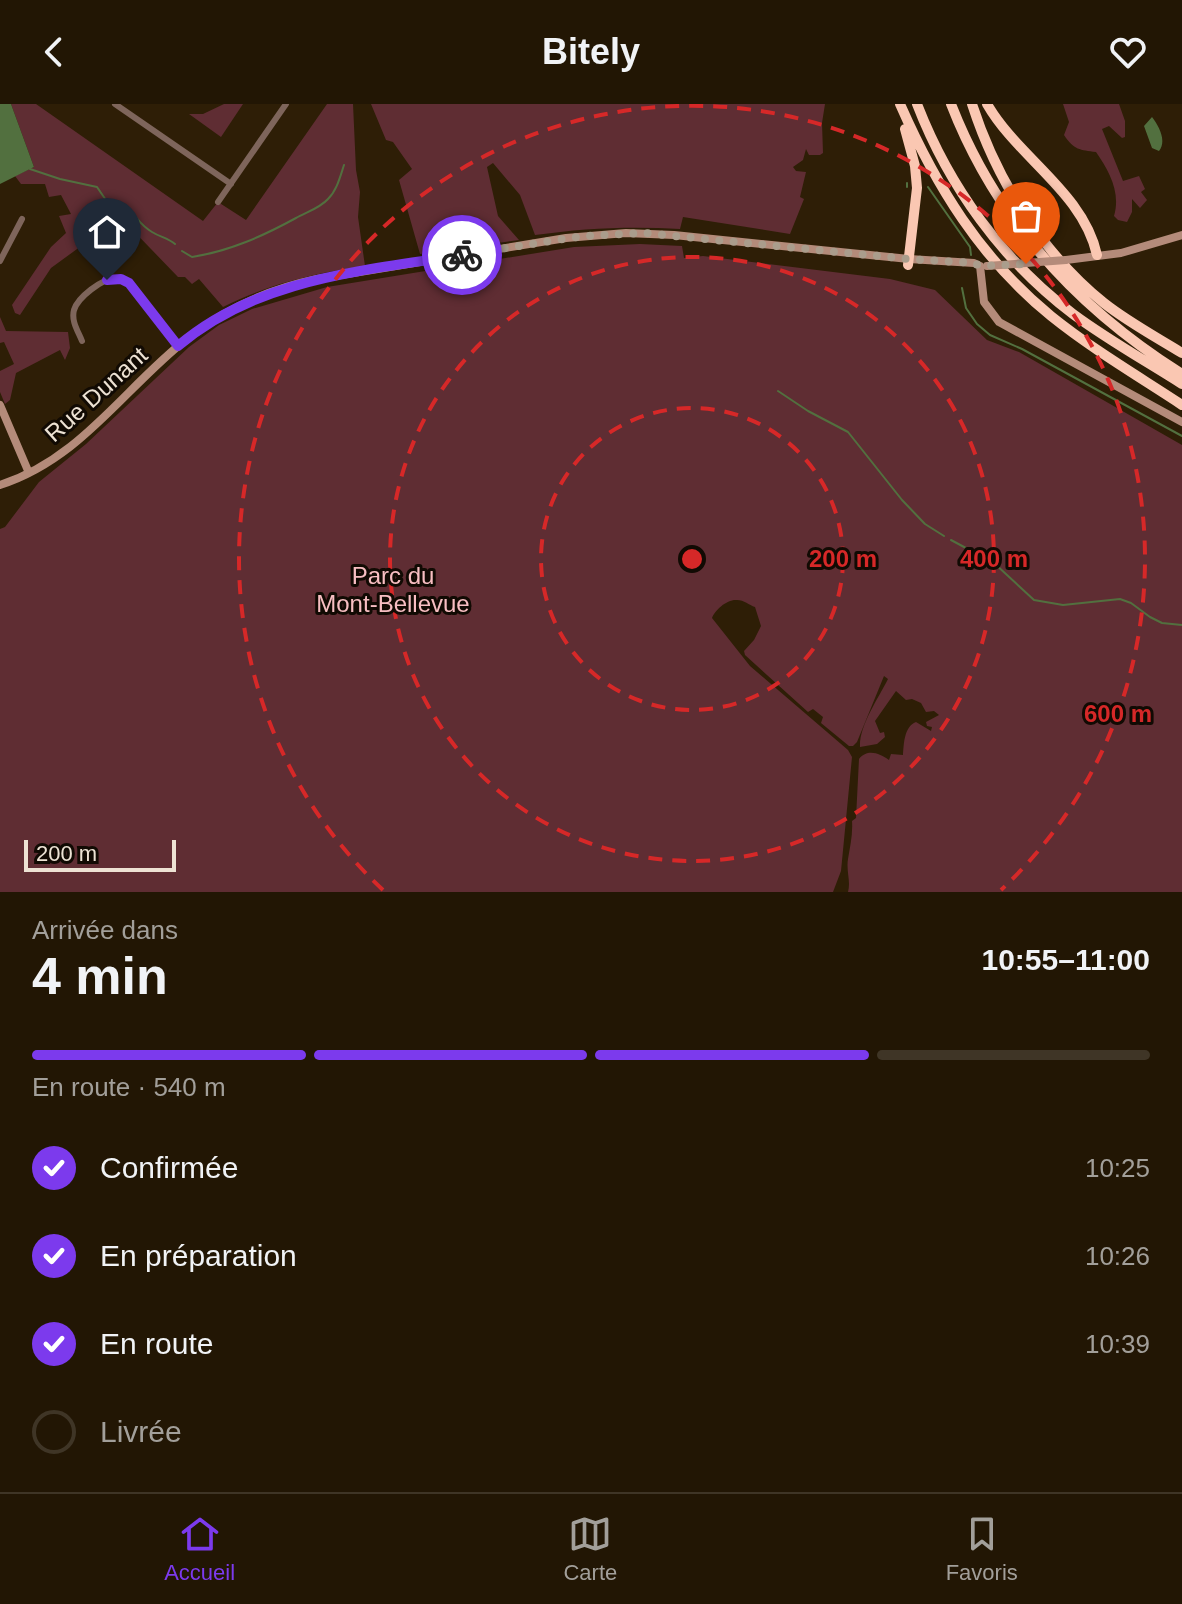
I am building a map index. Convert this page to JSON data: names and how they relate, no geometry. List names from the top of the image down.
{
  "streets": {
    "street": ["Rue Dunant"]
  },
  "parks": ["Parc du Mont-Bellevue"],
  "scale_bar": "200 m",
  "page": {
    "header": "Bitely",
    "scale": "200 m",
    "heading": ["4 min", "Arrivée dans", "10:55–11:00"],
    "bar": "En route · 540 m",
    "list": [
      ["Confirmée", "10:25"],
      ["En préparation", "10:26"],
      ["En route", "10:39"],
      "Livrée"
    ],
    "tabs": ["Accueil", "Carte", "Favoris"]
  },
  "rings": ["200 m", "400 m", "600 m"]
}
